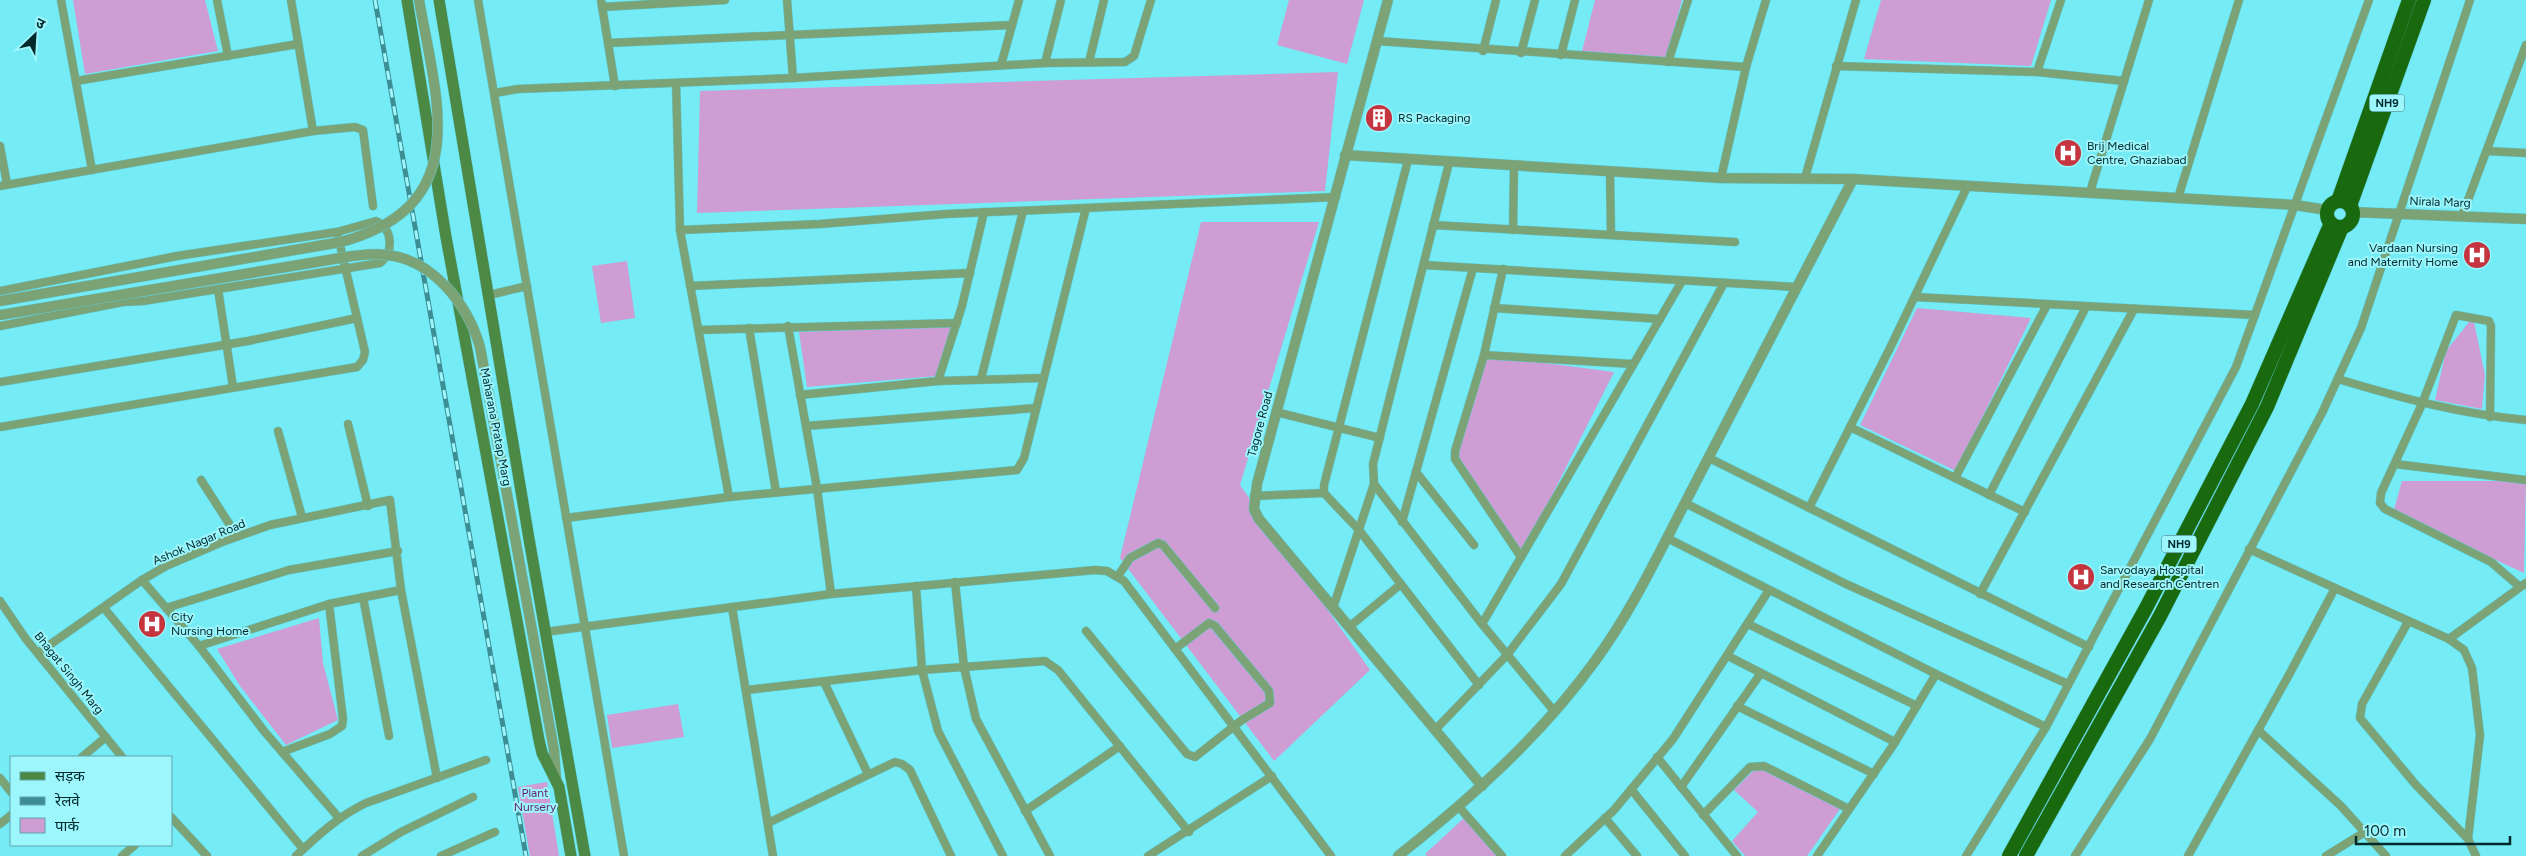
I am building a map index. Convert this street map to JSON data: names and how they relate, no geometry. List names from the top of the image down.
{
  "streets": {
    "highway": ["NH9"],
    "main road": ["Maharana Pratap Marg"],
    "street": [
      "Nirala Marg",
      "Tagore Road",
      "Ashok Nagar Road",
      "Bhagat Singh Marg"
    ]
  },
  "crossings": [
    ["NH9", "Nirala Marg"],
    ["Nirala Marg", "Tagore Road"],
    ["Ashok Nagar Road", "Bhagat Singh Marg"]
  ],
  "parks": ["Plant Nursery"],
  "places": {
    "building": ["RS Packaging"],
    "hospital": [
      "Brij Medical Centre, Ghaziabad",
      "Vardaan Nursing and Maternity Home",
      "Sarvodaya Hospital and Research Centren",
      "City Nursing Home"
    ]
  },
  "legend": ["सड़क", "रेलवे", "पार्क"],
  "scale_bar": "100 m",
  "north": "top right"
}
